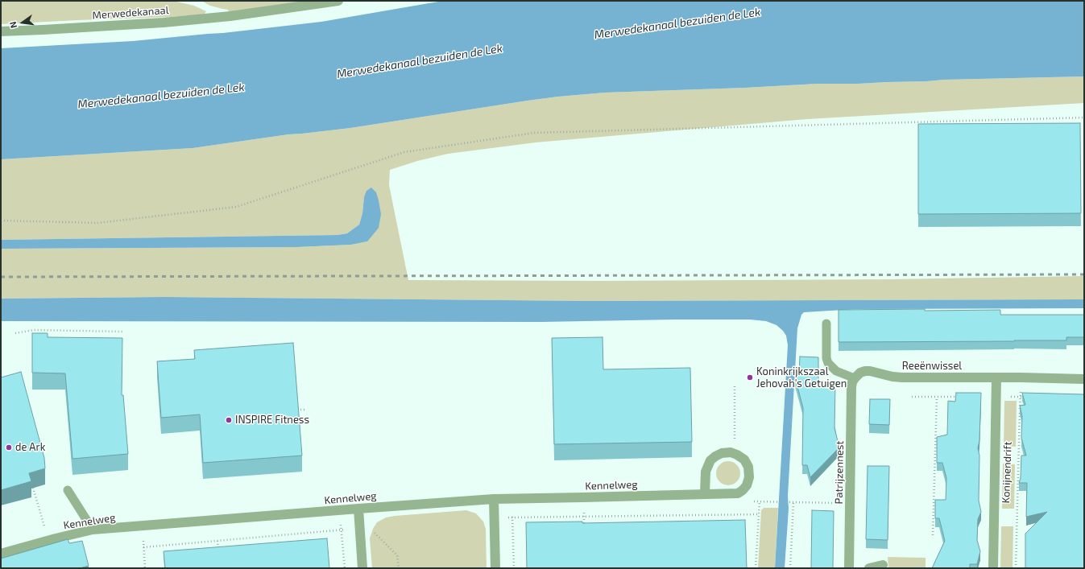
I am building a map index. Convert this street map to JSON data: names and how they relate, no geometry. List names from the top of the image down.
{
  "streets": {
    "street": [
      "Merwedekanaal",
      "Reeënwissel",
      "Patrijzennest",
      "Konijnendrift",
      "Kennelweg"
    ]
  },
  "crossings": [
    ["Reeënwissel", "Patrijzennest"],
    ["Reeënwissel", "Konijnendrift"]
  ],
  "water": ["Merwedekanaal bezuiden de Lek"],
  "places": ["Koninkrijkszaal Jehovah's Getuigen", "INSPIRE Fitness", "de Ark"],
  "north": "left"
}
